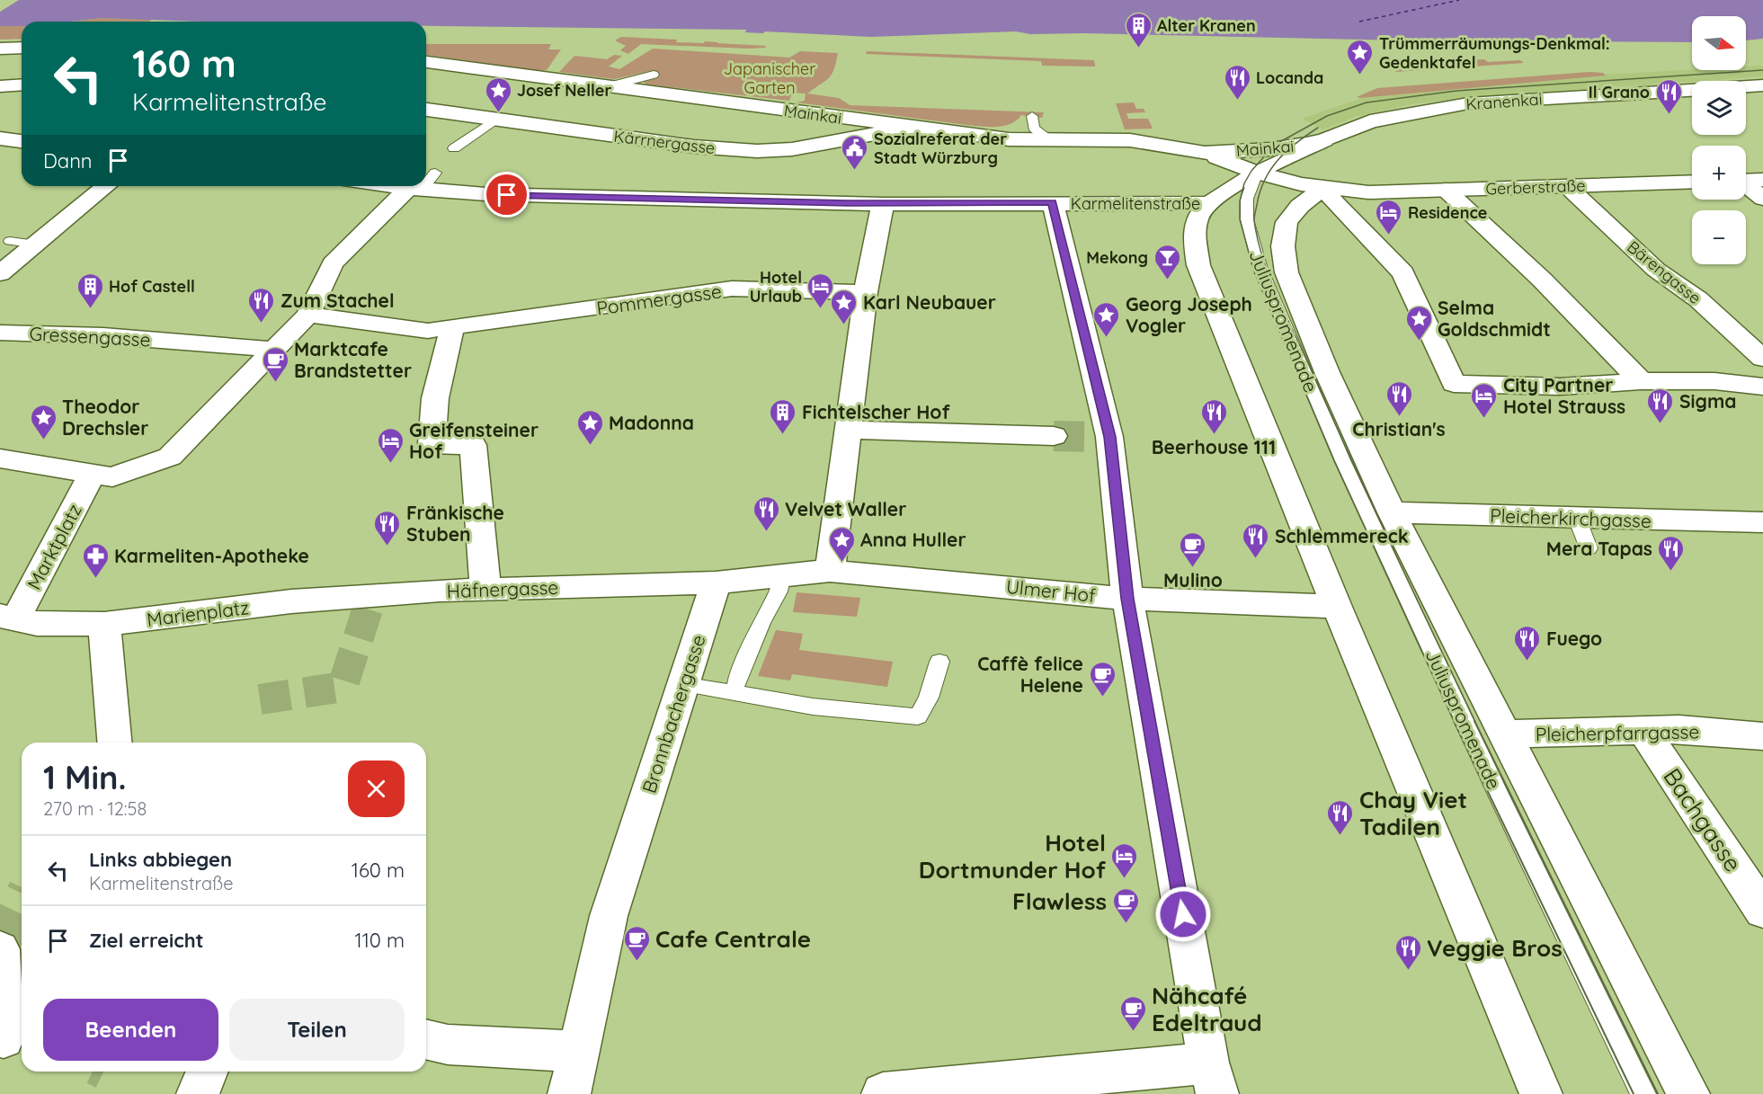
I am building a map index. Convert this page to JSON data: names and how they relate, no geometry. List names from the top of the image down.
{
  "streets": {
    "street": [
      "Kranenkai",
      "Mainkai",
      "Kärrnergasse",
      "Gerberstraße",
      "Karmelitenstraße",
      "Bärengasse",
      "Pommergasse",
      "Juliuspromenade",
      "Gressengasse",
      "Pleicherkirchgasse",
      "Marktplatz",
      "Häfnergasse",
      "Ulmer Hof",
      "Marienplatz",
      "Bronnbachergasse",
      "Pleicherpfarrgasse",
      "Bachgasse"
    ]
  },
  "crossings": [
    ["Kranenkai", "Mainkai"],
    ["Kranenkai", "Gerberstraße"],
    ["Kranenkai", "Juliuspromenade"],
    ["Mainkai", "Kärrnergasse"],
    ["Mainkai", "Gerberstraße"],
    ["Mainkai", "Juliuspromenade"],
    ["Gerberstraße", "Bärengasse"],
    ["Gerberstraße", "Juliuspromenade"],
    ["Juliuspromenade", "Pleicherkirchgasse"],
    ["Juliuspromenade", "Pleicherpfarrgasse"],
    ["Marktplatz", "Marienplatz"],
    ["Häfnergasse", "Marienplatz"],
    ["Häfnergasse", "Bronnbachergasse"],
    ["Pleicherpfarrgasse", "Bachgasse"]
  ],
  "parks": ["Japanischer Garten"],
  "places": {
    "building": ["Alter Kranen", "Hof Castell", "Fichtelscher Hof"],
    "place": [
      "Trümmerräumungs-Denkmal: Gedenktafel",
      "Josef Neller",
      "Karl Neubauer",
      "Georg Joseph Vogler",
      "Selma Goldschmidt",
      "Theodor Drechsler",
      "Madonna",
      "Anna Huller"
    ],
    "restaurant": [
      "Locanda",
      "Il Grano",
      "Zum Stachel",
      "Christian's",
      "Sigma",
      "Beerhouse 111",
      "Velvet Waller",
      "Fränkische Stuben",
      "Schlemmereck",
      "Mera Tapas",
      "Fuego",
      "Chay Viet Tadilen",
      "Veggie Bros"
    ],
    "public building": ["Sozialreferat der Stadt Würzburg"],
    "hotel": [
      "Residence",
      "Hotel Urlaub",
      "City Partner Hotel Strauss",
      "Greifensteiner Hof",
      "Hotel Dortmunder Hof"
    ],
    "bar": ["Mekong"],
    "cafe": [
      "Marktcafe Brandstetter",
      "Mulino",
      "Caffè felice Helene",
      "Flawless",
      "Cafe Centrale",
      "Nähcafé Edeltraud"
    ],
    "pharmacy": ["Karmeliten-Apotheke"]
  },
  "north": "right",
  "page": {
    "map_buttons": ["+", "−"],
    "turn": ["160 m", "Karmelitenstraße"],
    "then": "Dann",
    "heading": ["1 Min.", "270 m · 12:58"],
    "list": [
      {
        "name": "Links abbiegen",
        "note": "Karmelitenstraße",
        "value": "160 m"
      },
      {
        "name": "Ziel erreicht",
        "value": "110 m"
      }
    ],
    "buttons": ["Beenden", "Teilen"]
  }
}
